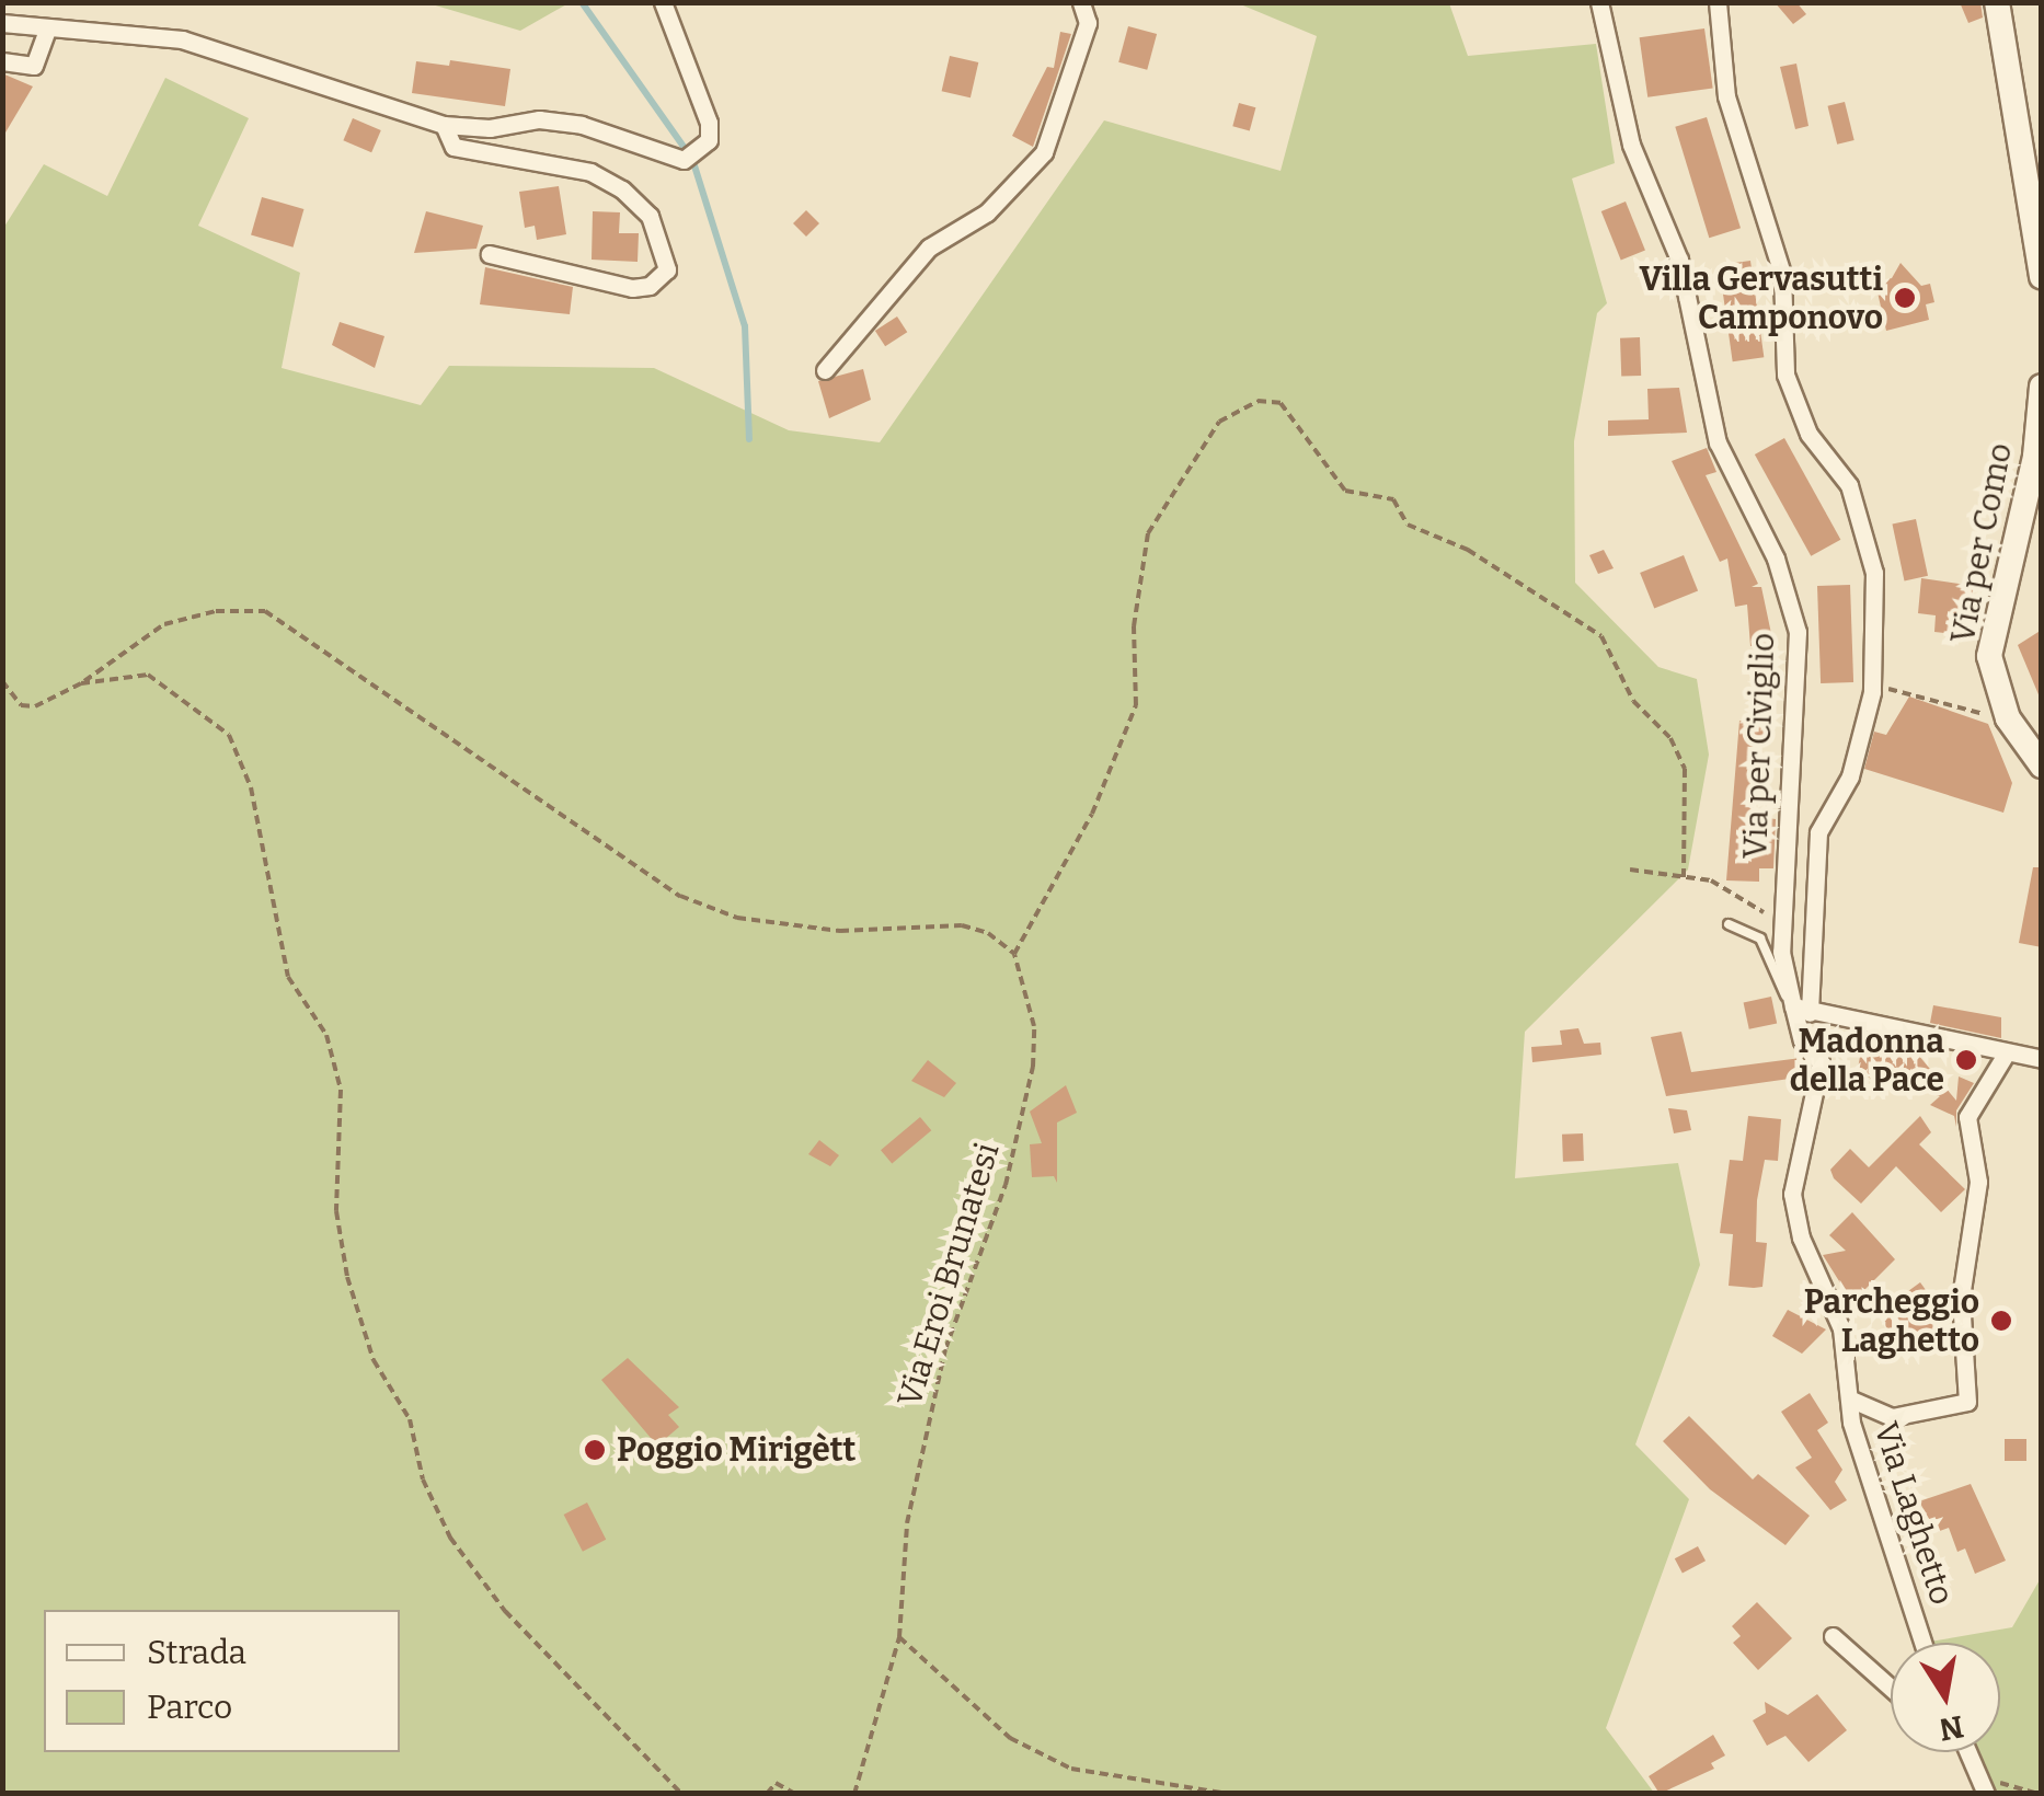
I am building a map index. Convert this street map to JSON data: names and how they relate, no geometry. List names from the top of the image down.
{
  "streets": {
    "street": ["Via per Como", "Via per Civiglio", "Via Laghetto"],
    "path": ["Via Eroi Brunatesi"]
  },
  "crossings": [
    ["Via per Civiglio", "Via Laghetto"]
  ],
  "places": [
    "Villa Gervasutti Camponovo",
    "Madonna della Pace",
    "Parcheggio Laghetto",
    "Poggio Mirigètt"
  ],
  "legend": ["Strada", "Parco"],
  "north": "bottom"
}
